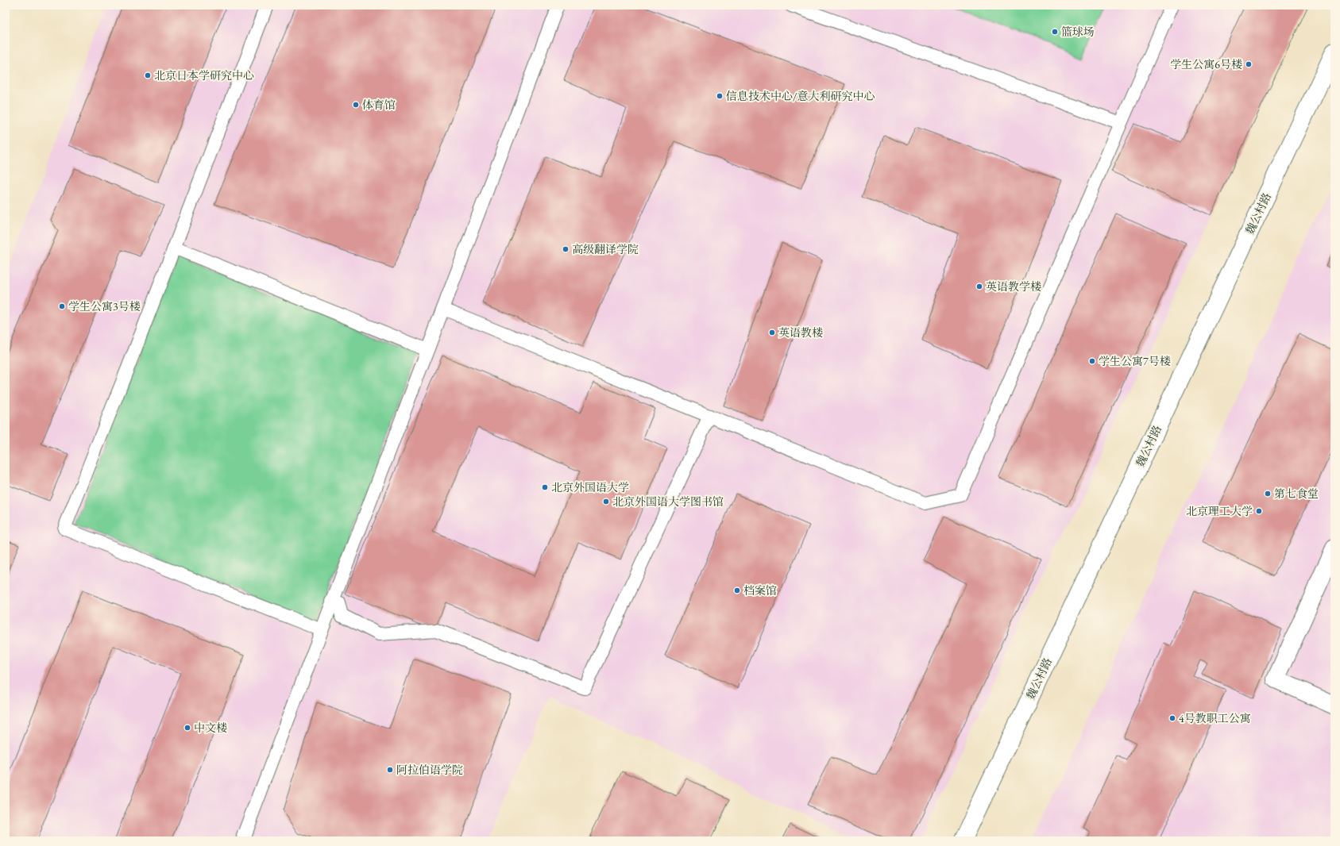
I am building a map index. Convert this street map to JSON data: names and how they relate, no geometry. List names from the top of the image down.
{
  "streets": {
    "street": ["魏公村路"]
  },
  "places": [
    "篮球场",
    "学生公寓6号楼",
    "北京日本学研究中心",
    "信息技术中心/意大利研究中心",
    "体育馆",
    "高级翻译学院",
    "英语教学楼",
    "学生公寓3号楼",
    "英语教楼",
    "学生公寓7号楼",
    "北京外国语大学",
    "第七食堂",
    "北京外国语大学图书馆",
    "北京理工大学",
    "档案馆",
    "4号教职工公寓",
    "中文楼",
    "阿拉伯语学院"
  ]
}
